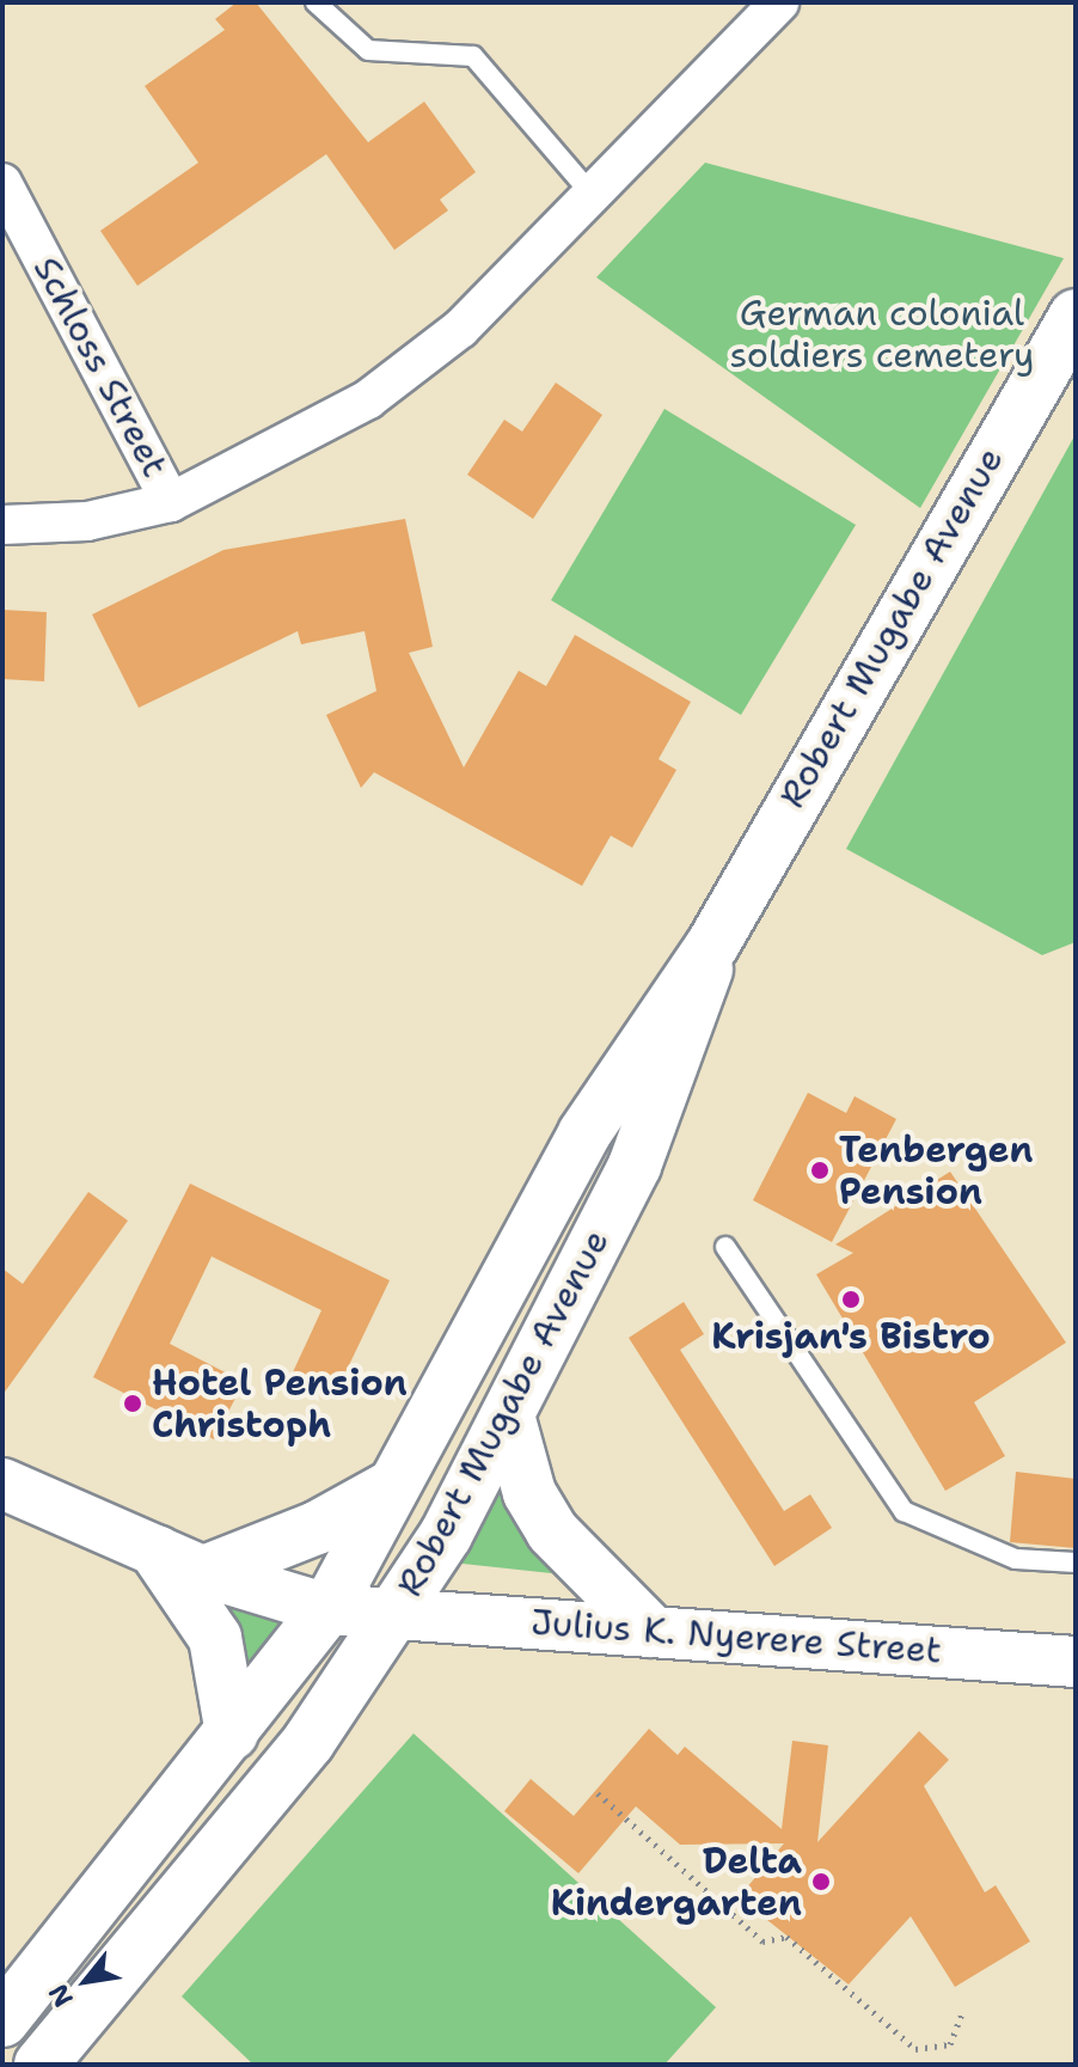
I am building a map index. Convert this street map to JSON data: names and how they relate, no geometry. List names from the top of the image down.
{
  "streets": {
    "main road": ["Robert Mugabe Avenue"],
    "street": ["Schloss Street", "Julius K. Nyerere Street"]
  },
  "crossings": [
    ["Robert Mugabe Avenue", "Julius K. Nyerere Street"]
  ],
  "parks": ["German colonial soldiers cemetery"],
  "places": [
    "Tenbergen Pension",
    "Krisjan's Bistro",
    "Hotel Pension Christoph",
    "Delta Kindergarten"
  ],
  "north": "bottom left"
}
